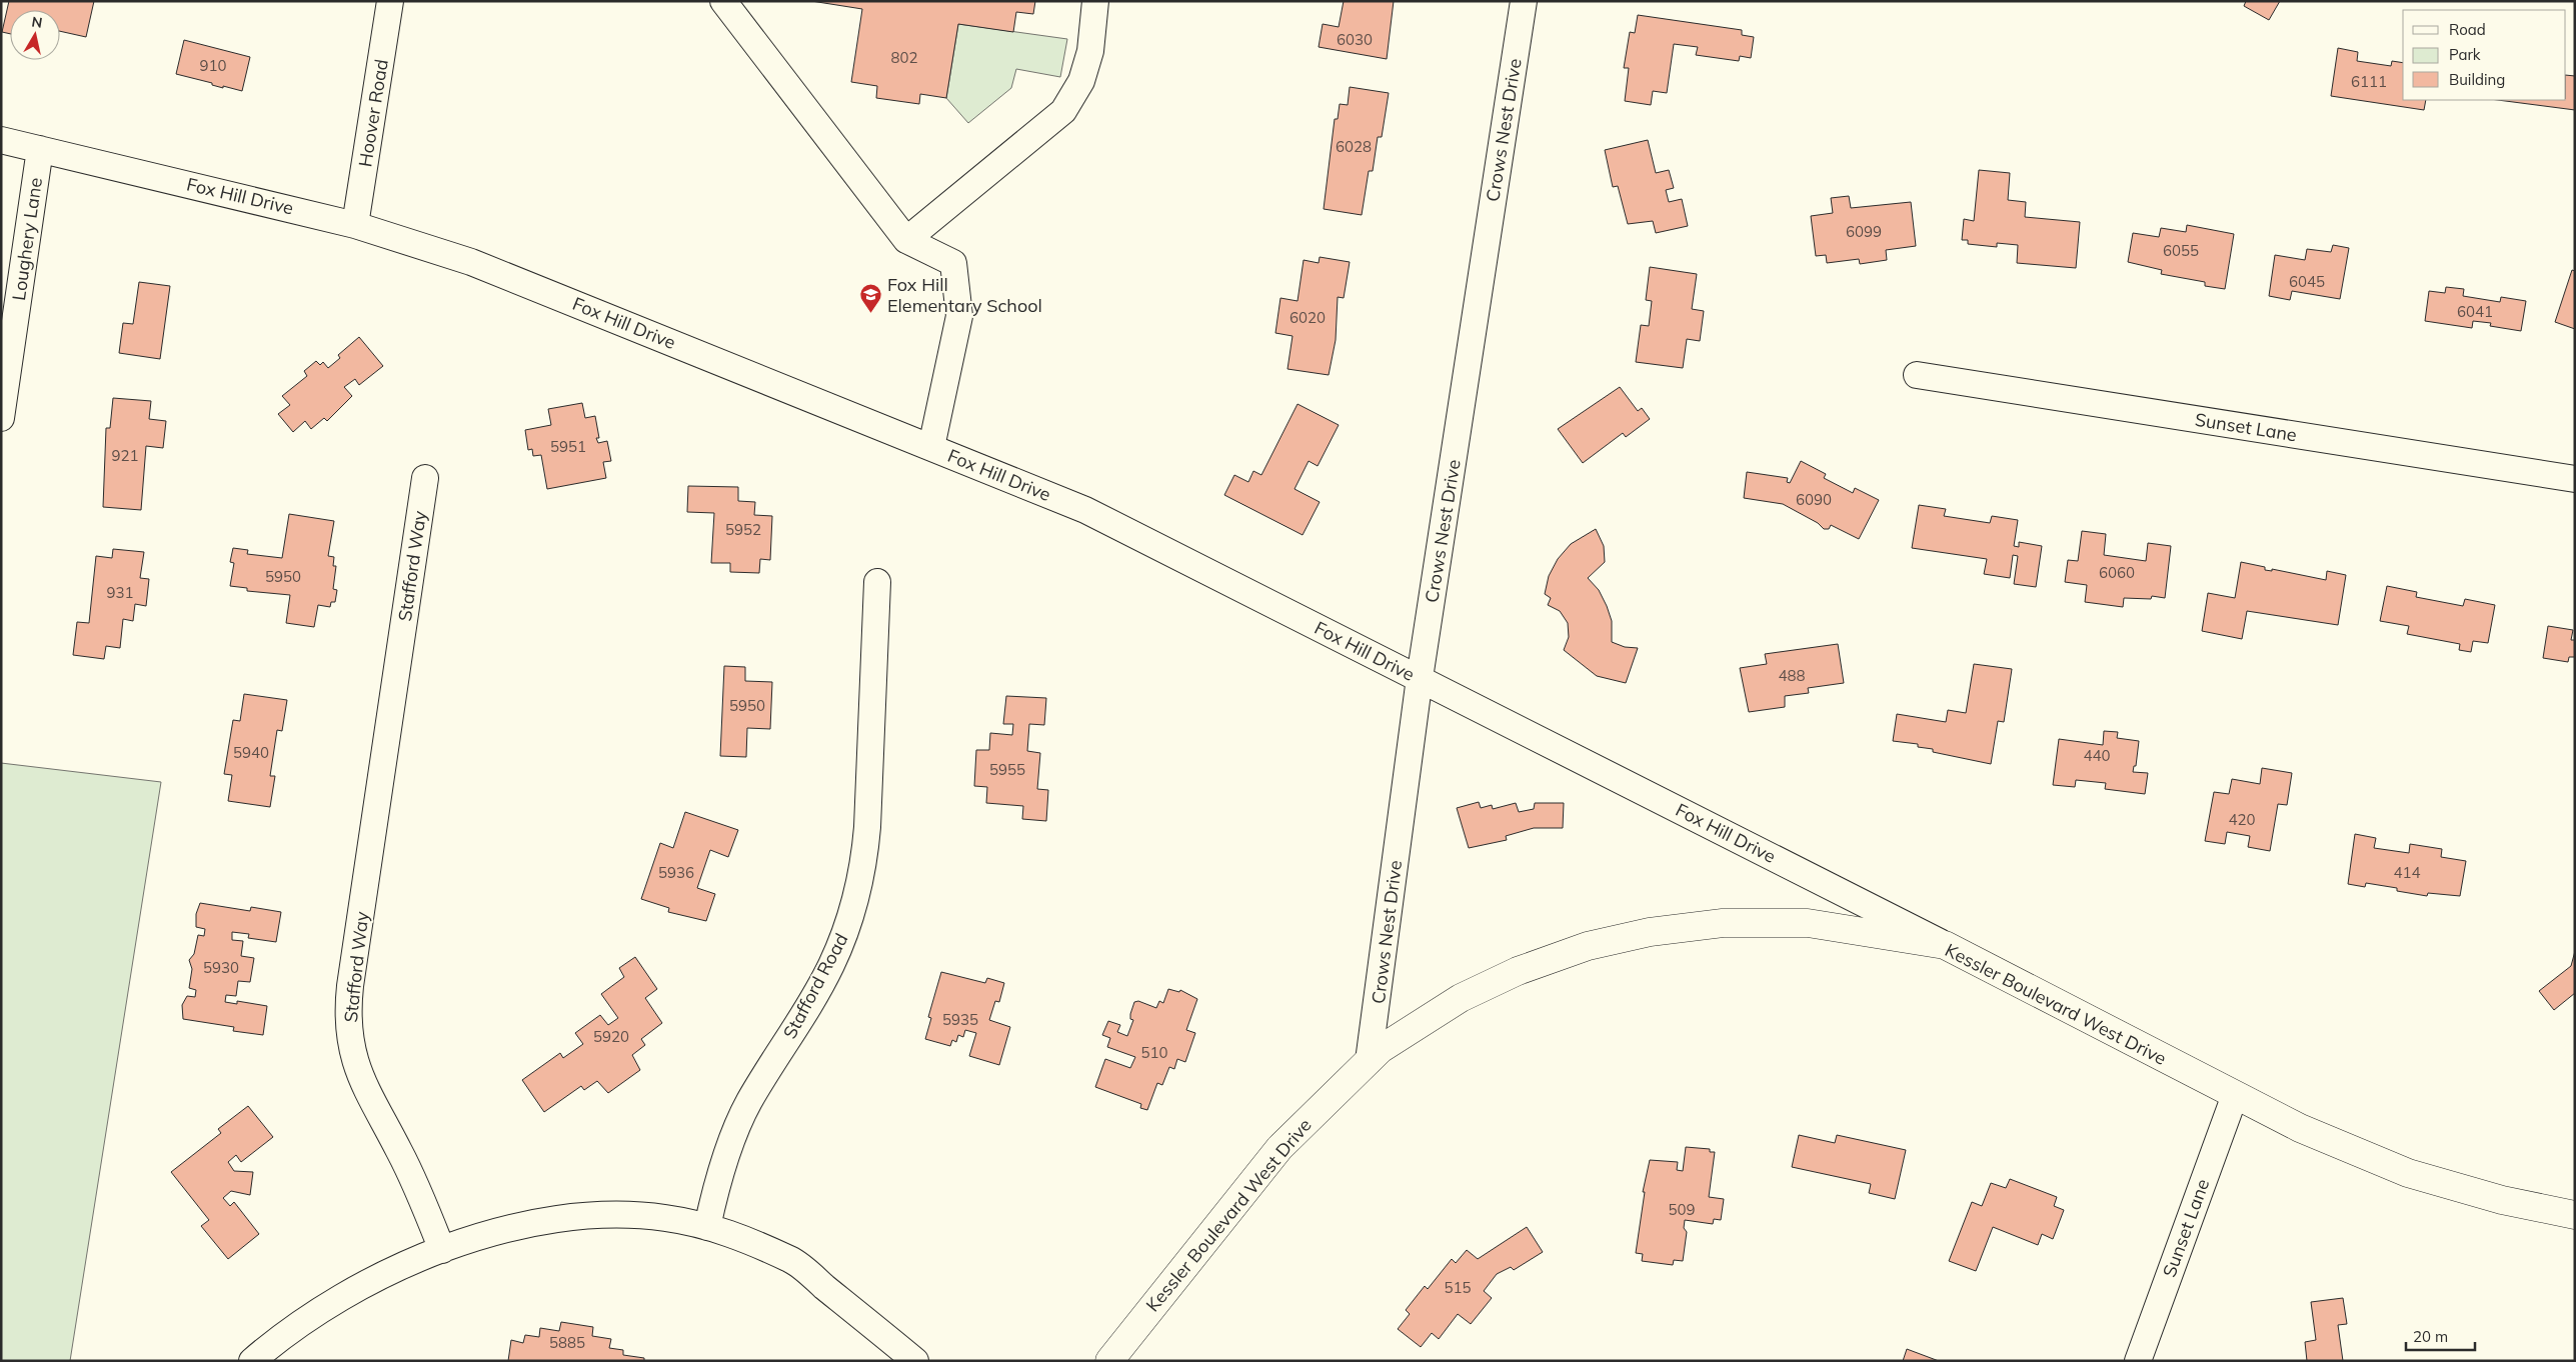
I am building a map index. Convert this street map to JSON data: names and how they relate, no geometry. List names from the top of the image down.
{
  "streets": {
    "main road": ["Kessler Boulevard West Drive"],
    "street": [
      "Hoover Road",
      "Crows Nest Drive",
      "Fox Hill Drive",
      "Loughery Lane",
      "Sunset Lane",
      "Stafford Way",
      "Stafford Road"
    ]
  },
  "crossings": [
    ["Hoover Road", "Fox Hill Drive"],
    ["Crows Nest Drive", "Fox Hill Drive"],
    ["Crows Nest Drive", "Kessler Boulevard West Drive"],
    ["Fox Hill Drive", "Loughery Lane"],
    ["Fox Hill Drive", "Kessler Boulevard West Drive"],
    ["Sunset Lane", "Kessler Boulevard West Drive"]
  ],
  "places": {
    "school or university": ["Fox Hill Elementary School"]
  },
  "house_numbers": [
    "6030",
    "802",
    "910",
    "6111",
    "6028",
    "6099",
    "6055",
    "6045",
    "6041",
    "6020",
    "5951",
    "921",
    "6090",
    "5952",
    "6060",
    "5950",
    "931",
    "488",
    "5950",
    "5940",
    "440",
    "5955",
    "420",
    "5936",
    "414",
    "5930",
    "5935",
    "5920",
    "510",
    "509",
    "515",
    "5885"
  ],
  "legend": ["Road", "Park", "Building"],
  "scale_bar": "20 m",
  "north": "top"
}
